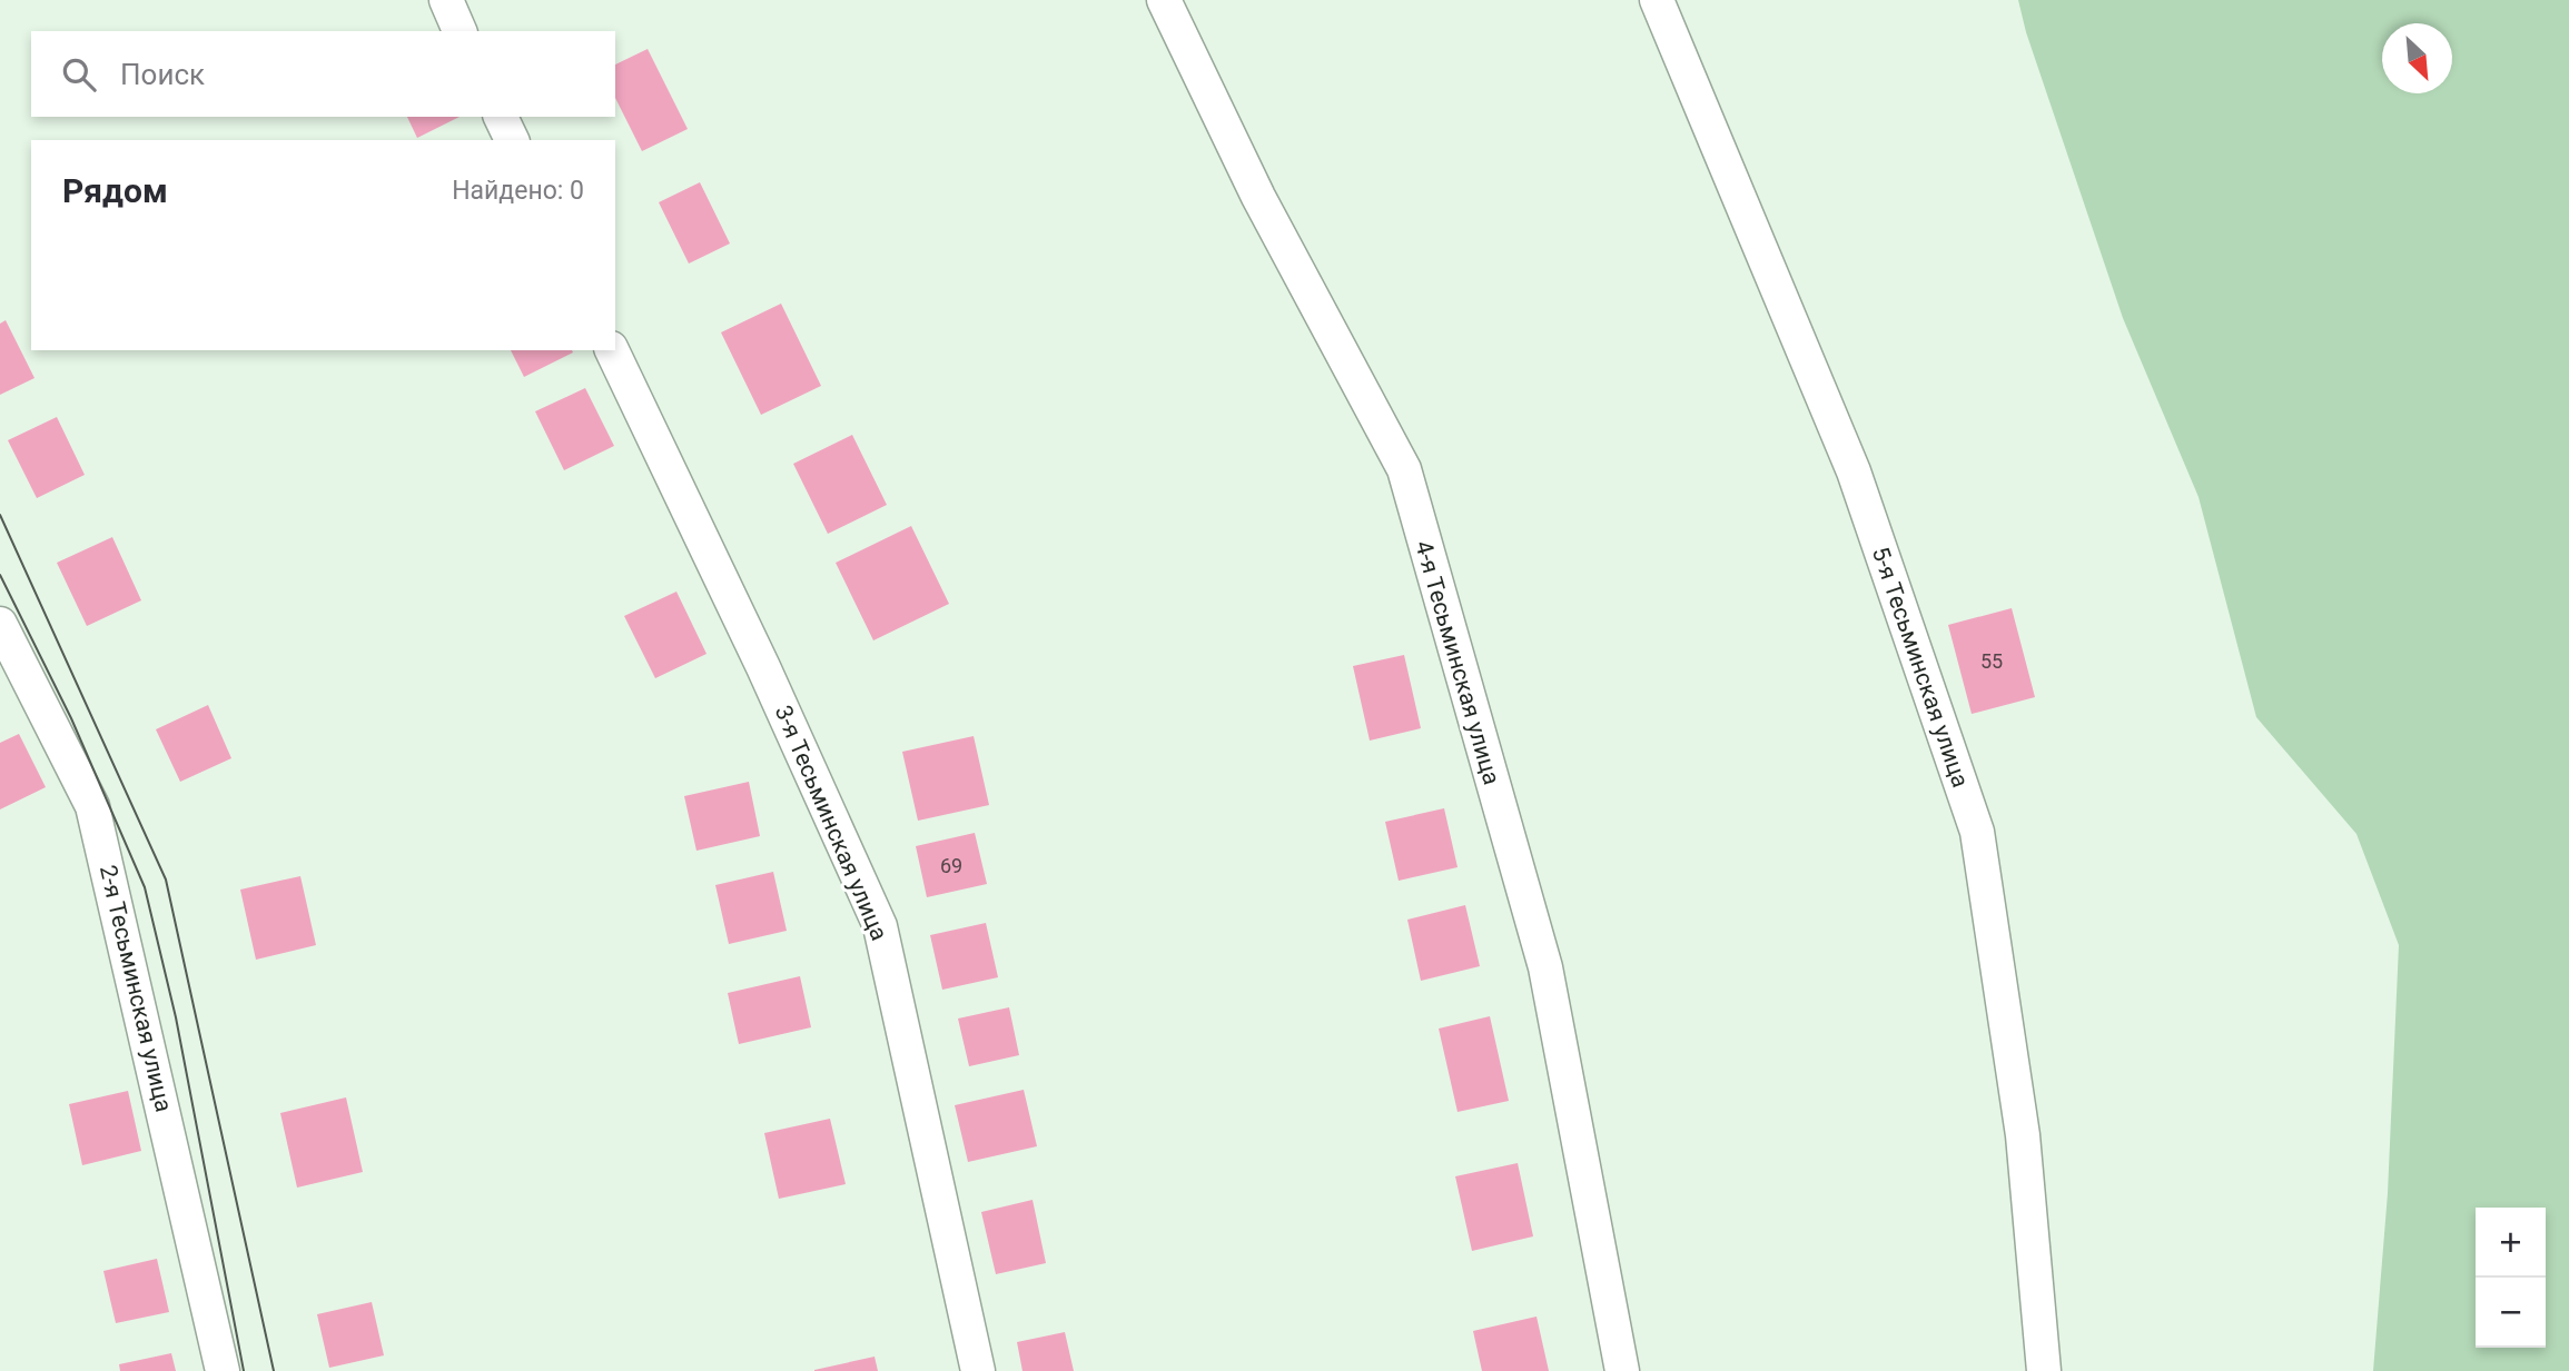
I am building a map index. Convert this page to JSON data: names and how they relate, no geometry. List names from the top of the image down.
{
  "streets": {
    "street": [
      "4-я Тесьминская улица",
      "5-я Тесьминская улица",
      "3-я Тесьминская улица",
      "2-я Тесьминская улица"
    ]
  },
  "house_numbers": ["55", "69"],
  "north": "bottom right",
  "page": {
    "search": "Поиск",
    "heading": ["Рядом", "Найдено: 0"],
    "map_buttons": ["+", "−"]
  }
}
